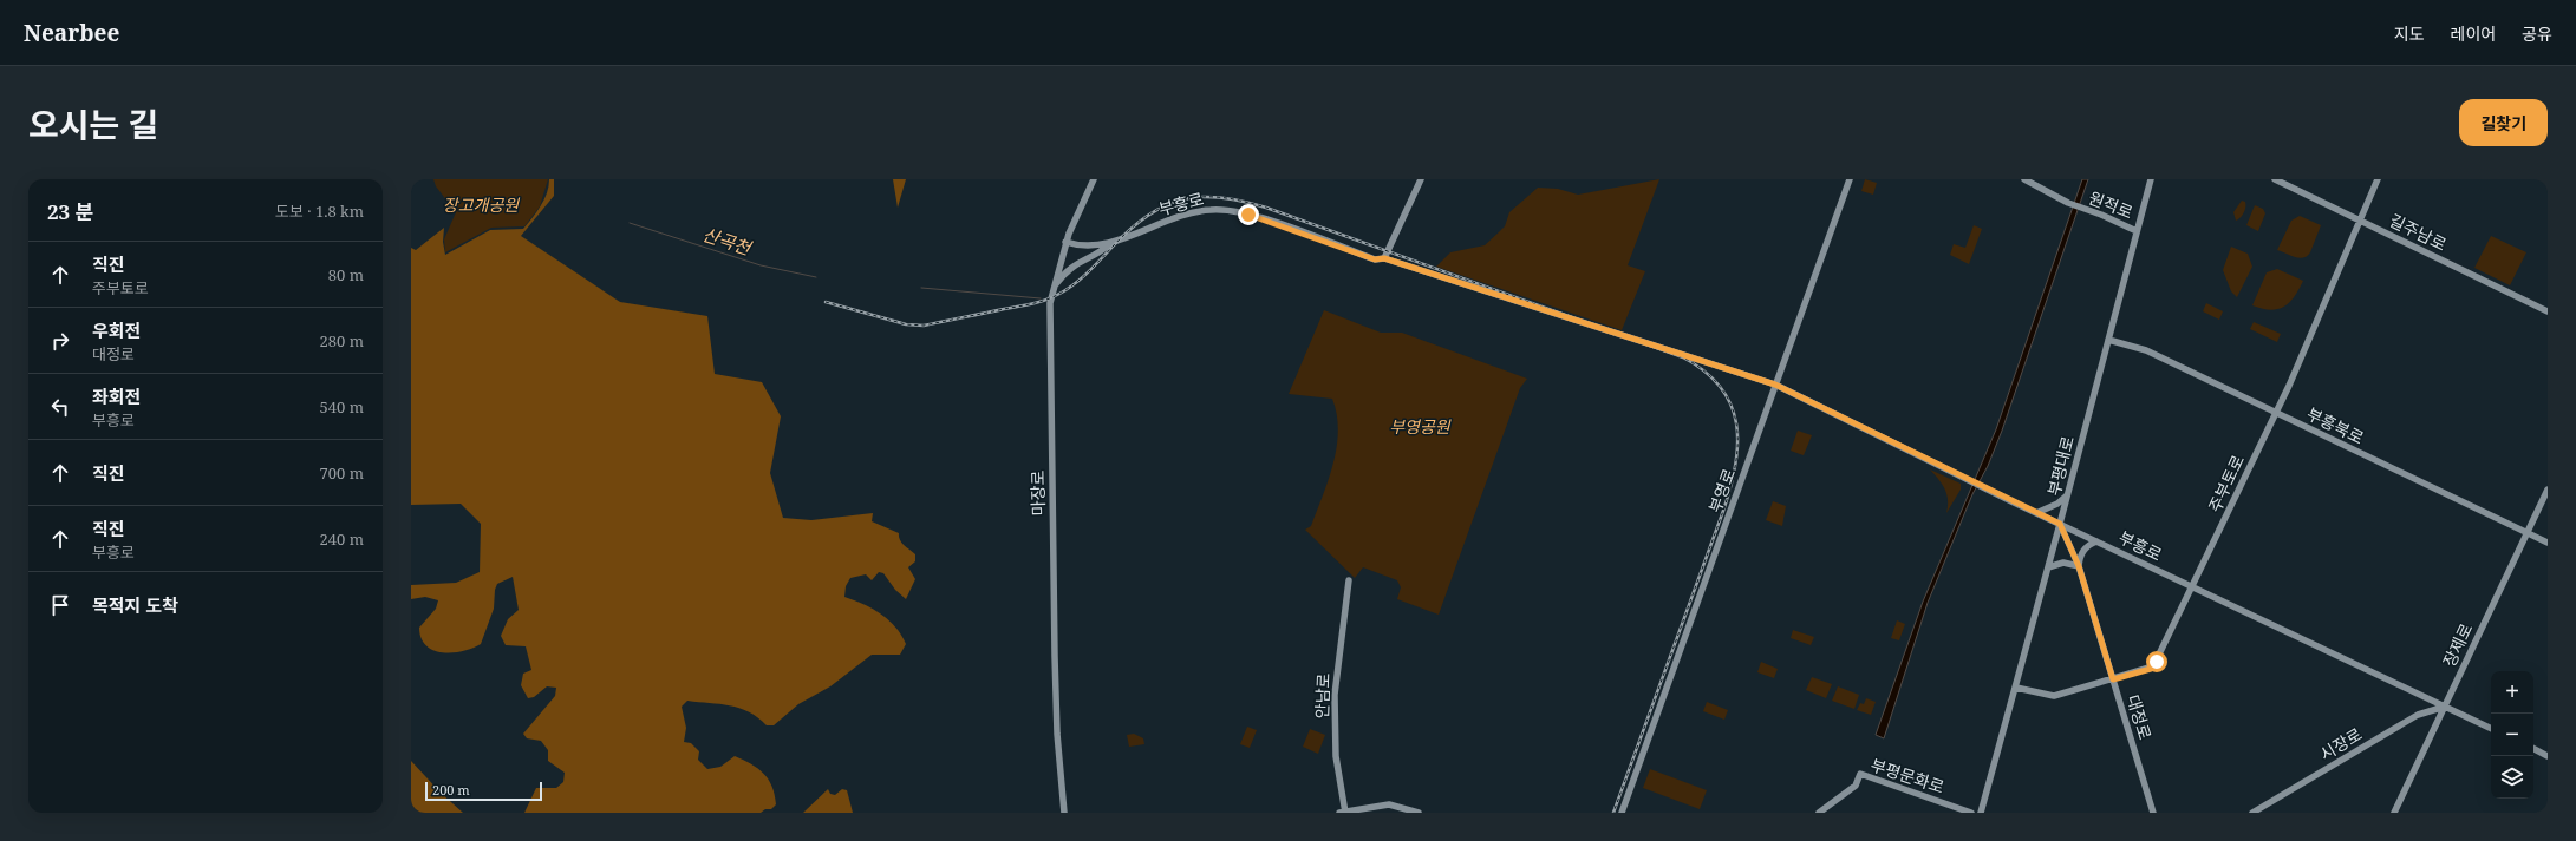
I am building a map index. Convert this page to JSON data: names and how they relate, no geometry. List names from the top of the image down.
{
  "streets": {
    "main road": [
      "부흥로",
      "원적로",
      "길주남로",
      "부흥북로",
      "부평대로",
      "주부토로",
      "부영로",
      "마장로",
      "장제로",
      "안남로",
      "대정로",
      "시장로",
      "부평문화로"
    ]
  },
  "crossings": [
    ["부흥로", "부평대로"],
    ["부흥로", "주부토로"],
    ["부흥로", "부영로"],
    ["부흥로", "마장로"],
    ["부흥로", "장제로"],
    ["부흥로", "대정로"],
    ["부흥로", "시장로"],
    ["원적로", "부평대로"],
    ["길주남로", "주부토로"],
    ["부흥북로", "부평대로"],
    ["부흥북로", "주부토로"],
    ["부흥북로", "장제로"],
    ["부평대로", "주부토로"],
    ["부평대로", "대정로"],
    ["주부토로", "대정로"],
    ["장제로", "시장로"]
  ],
  "water": ["산곡천"],
  "parks": ["장고개공원", "부영공원"],
  "scale_bar": "200 m",
  "page": {
    "header": "Nearbee",
    "nav": ["지도", "레이어", "공유"],
    "title": "오시는 길",
    "buttons": "길찾기",
    "heading": ["23 분", "도보 · 1.8 km"],
    "list": [
      ["직진", "주부토로", "80 m"],
      ["우회전", "대정로", "280 m"],
      ["좌회전", "부흥로", "540 m"],
      ["직진", "700 m"],
      ["직진", "부흥로", "240 m"],
      "목적지 도착"
    ],
    "map_buttons": ["+", "−"],
    "scale": "200 m"
  }
}
